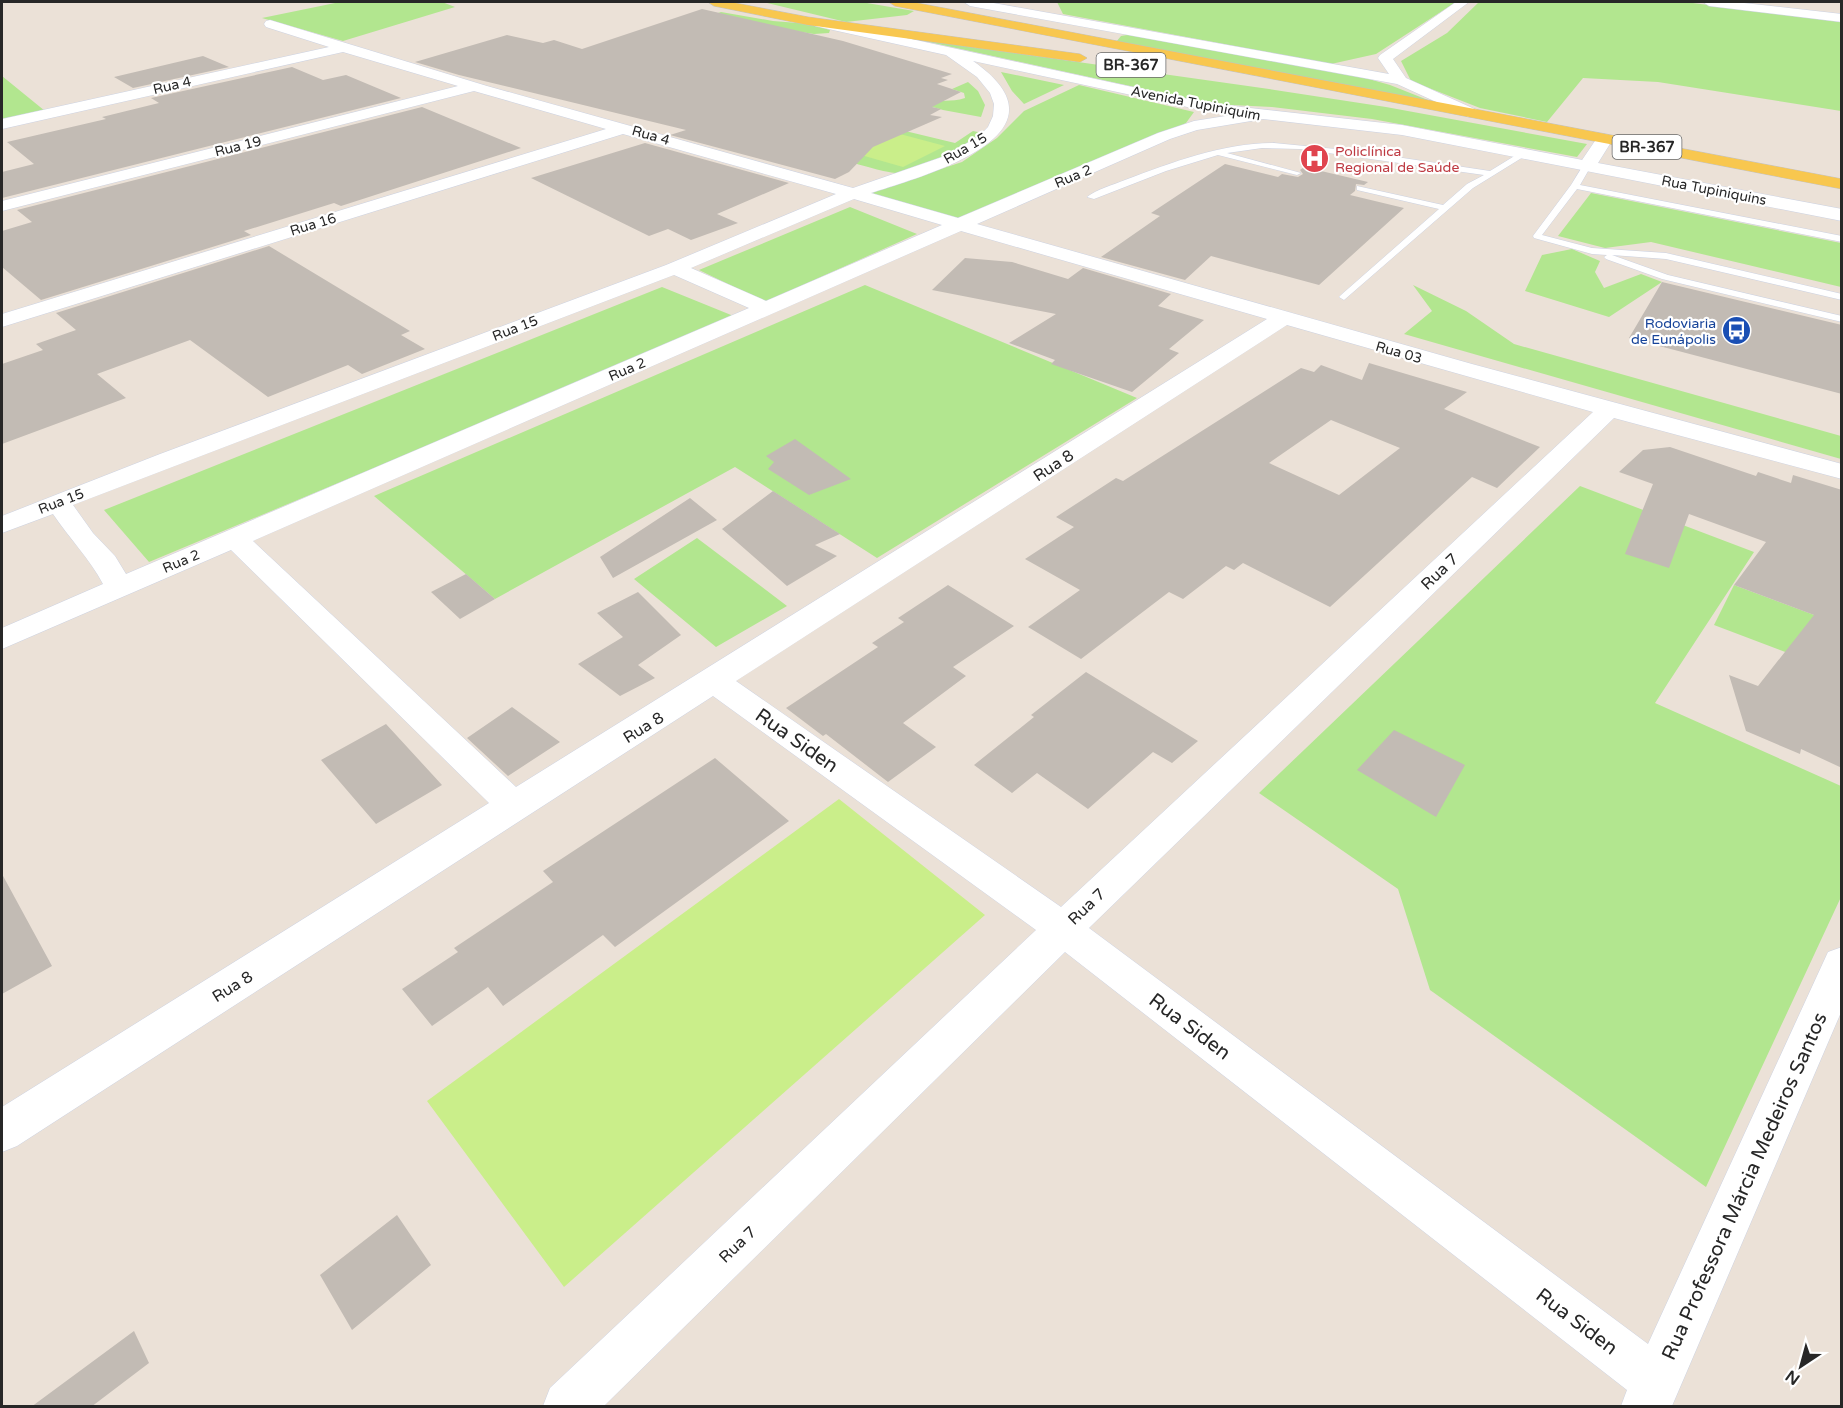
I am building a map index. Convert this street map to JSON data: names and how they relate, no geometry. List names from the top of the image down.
{
  "streets": {
    "main road": ["BR-367"],
    "street": [
      "Rua 4",
      "Avenida Tupiniquim",
      "Rua 19",
      "Rua 15",
      "Rua 2",
      "Rua Tupiniquins",
      "Rua 16",
      "Rua 03",
      "Rua 8",
      "Rua 7",
      "Rua Siden",
      "Rua Professora Márcia Medeiros Santos"
    ]
  },
  "crossings": [
    ["BR-367", "Avenida Tupiniquim"],
    ["Rua 4", "Rua 19"],
    ["Rua 4", "Rua 15"],
    ["Rua 4", "Rua 2"],
    ["Rua 4", "Rua 16"],
    ["Rua 4", "Rua 03"],
    ["Avenida Tupiniquim", "Rua 15"],
    ["Avenida Tupiniquim", "Rua 2"],
    ["Avenida Tupiniquim", "Rua Tupiniquins"],
    ["Rua 2", "Rua 03"],
    ["Rua 03", "Rua 8"],
    ["Rua 03", "Rua 7"],
    ["Rua 8", "Rua Siden"],
    ["Rua 7", "Rua Siden"],
    ["Rua Siden", "Rua Professora Márcia Medeiros Santos"]
  ],
  "places": {
    "hospital": ["Policlínica Regional de Saúde"],
    "bus stop": ["Rodoviaria de Eunápolis"]
  },
  "north": "bottom left"
}
